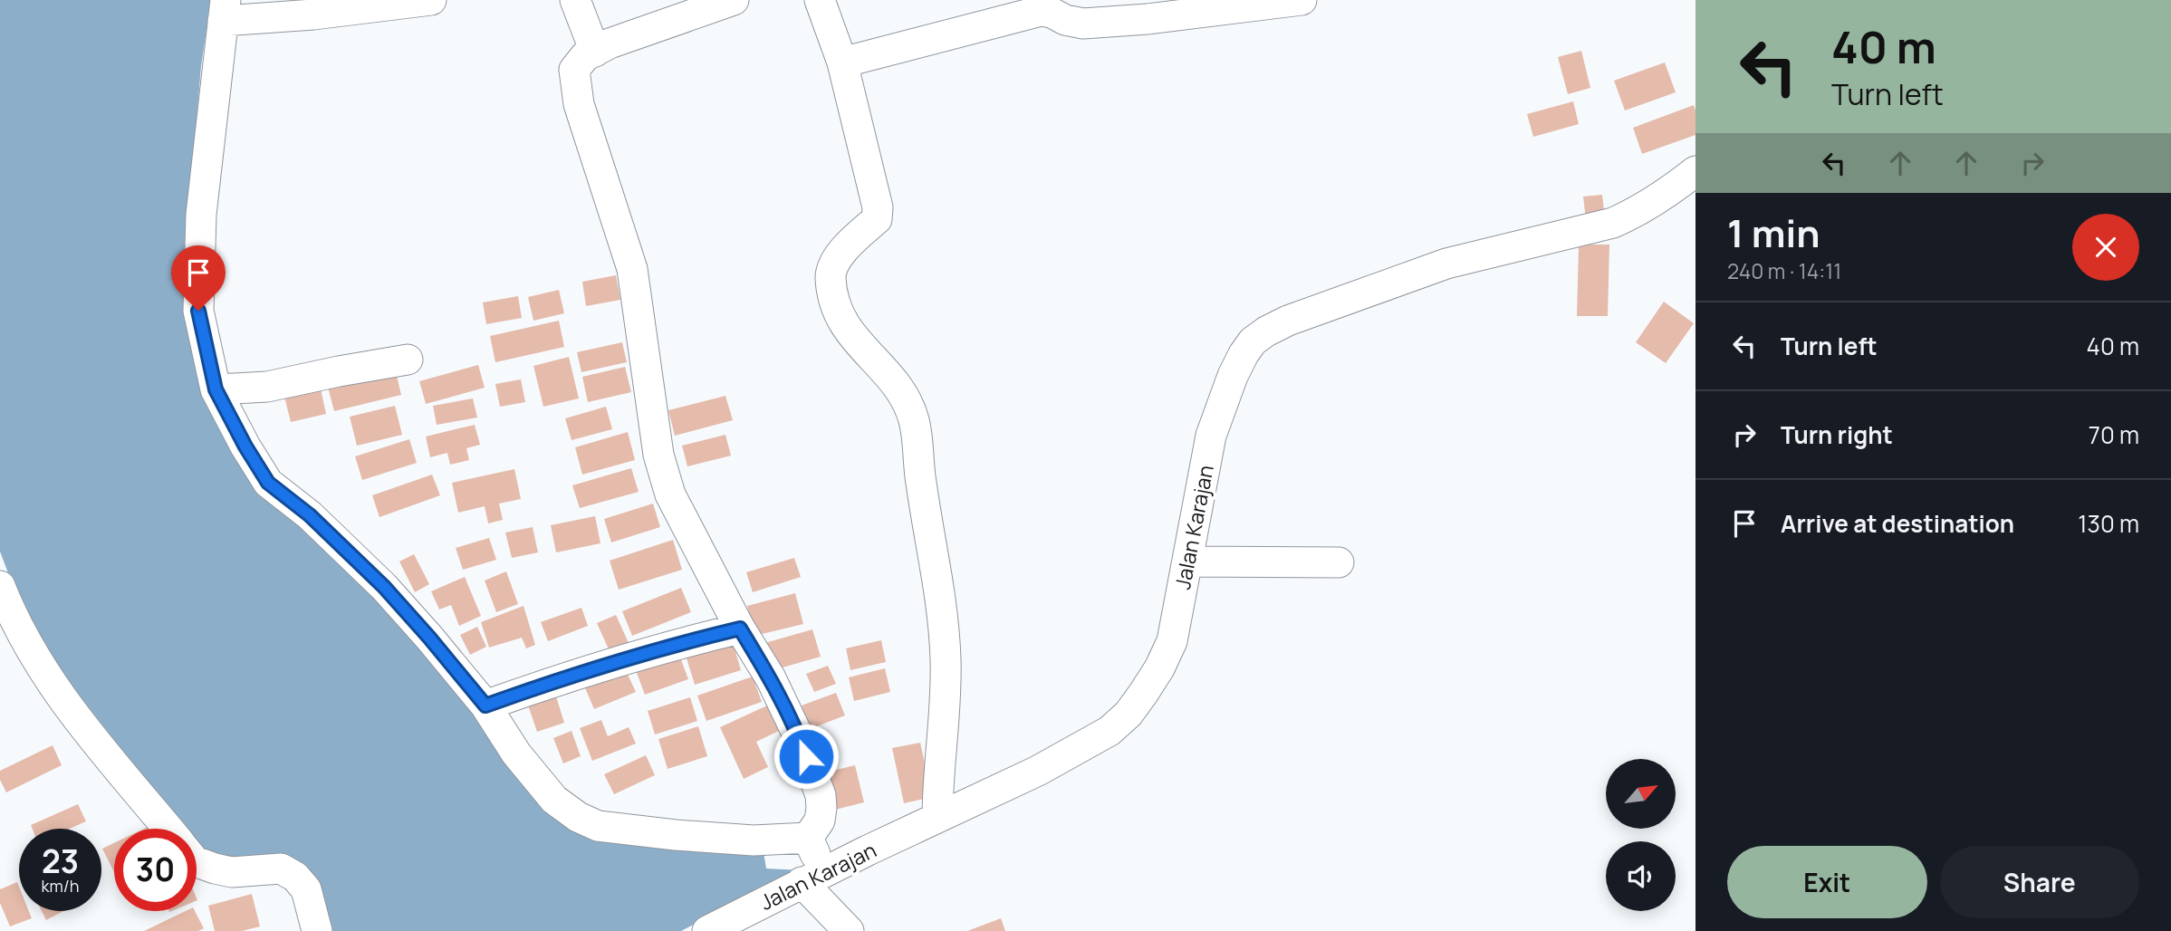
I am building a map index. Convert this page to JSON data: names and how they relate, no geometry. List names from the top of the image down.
{
  "streets": {
    "street": ["Jalan Karajan"]
  },
  "north": "top right",
  "page": {
    "turn": ["40 m", "Turn left"],
    "heading": ["1 min", "240 m · 14:11"],
    "list": [
      {
        "name": "Turn left",
        "value": "40 m"
      },
      {
        "name": "Turn right",
        "value": "70 m"
      },
      {
        "name": "Arrive at destination",
        "value": "130 m"
      }
    ],
    "speed": "23 km/h",
    "limit": "30",
    "buttons": ["Exit", "Share"]
  }
}
